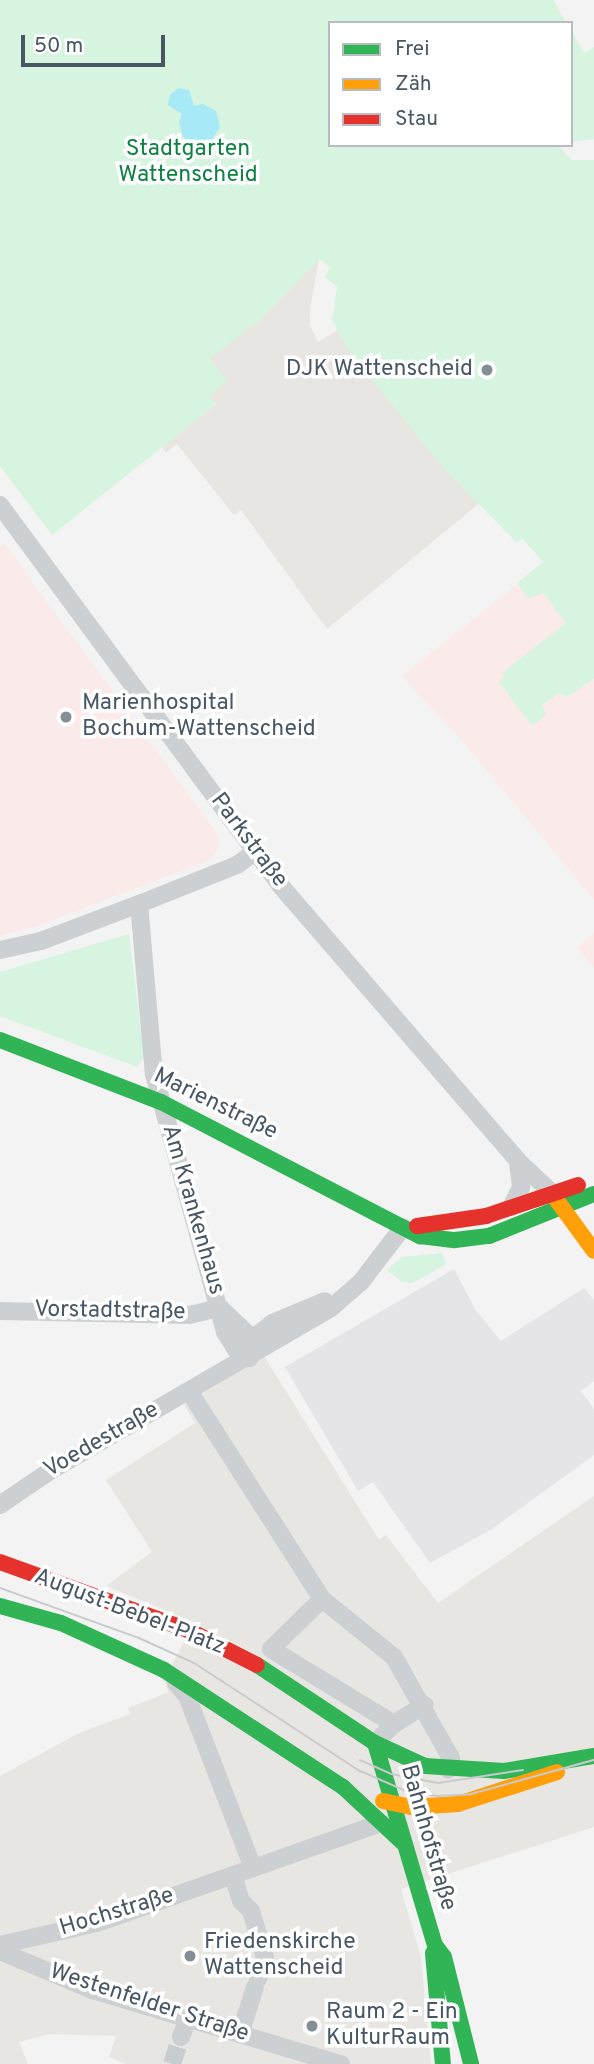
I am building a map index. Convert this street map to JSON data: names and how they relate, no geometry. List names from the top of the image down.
{
  "streets": {
    "street": [
      "Parkstraße",
      "Marienstraße",
      "Am Krankenhaus",
      "Vorstadtstraße",
      "Voedestraße",
      "August-Bebel-Platz",
      "Bahnhofstraße",
      "Hochstraße",
      "Westenfelder Straße"
    ]
  },
  "crossings": [
    ["Marienstraße", "Am Krankenhaus"],
    ["Marienstraße", "Voedestraße"],
    ["Am Krankenhaus", "Vorstadtstraße"],
    ["Am Krankenhaus", "Voedestraße"],
    ["August-Bebel-Platz", "Bahnhofstraße"],
    ["August-Bebel-Platz", "Hochstraße"]
  ],
  "parks": ["Stadtgarten Wattenscheid"],
  "places": [
    "DJK Wattenscheid",
    "Marienhospital Bochum-Wattenscheid",
    "Friedenskirche Wattenscheid",
    "Raum 2 - Ein KulturRaum"
  ],
  "legend": ["Frei", "Zäh", "Stau"],
  "scale_bar": "50 m"
}
